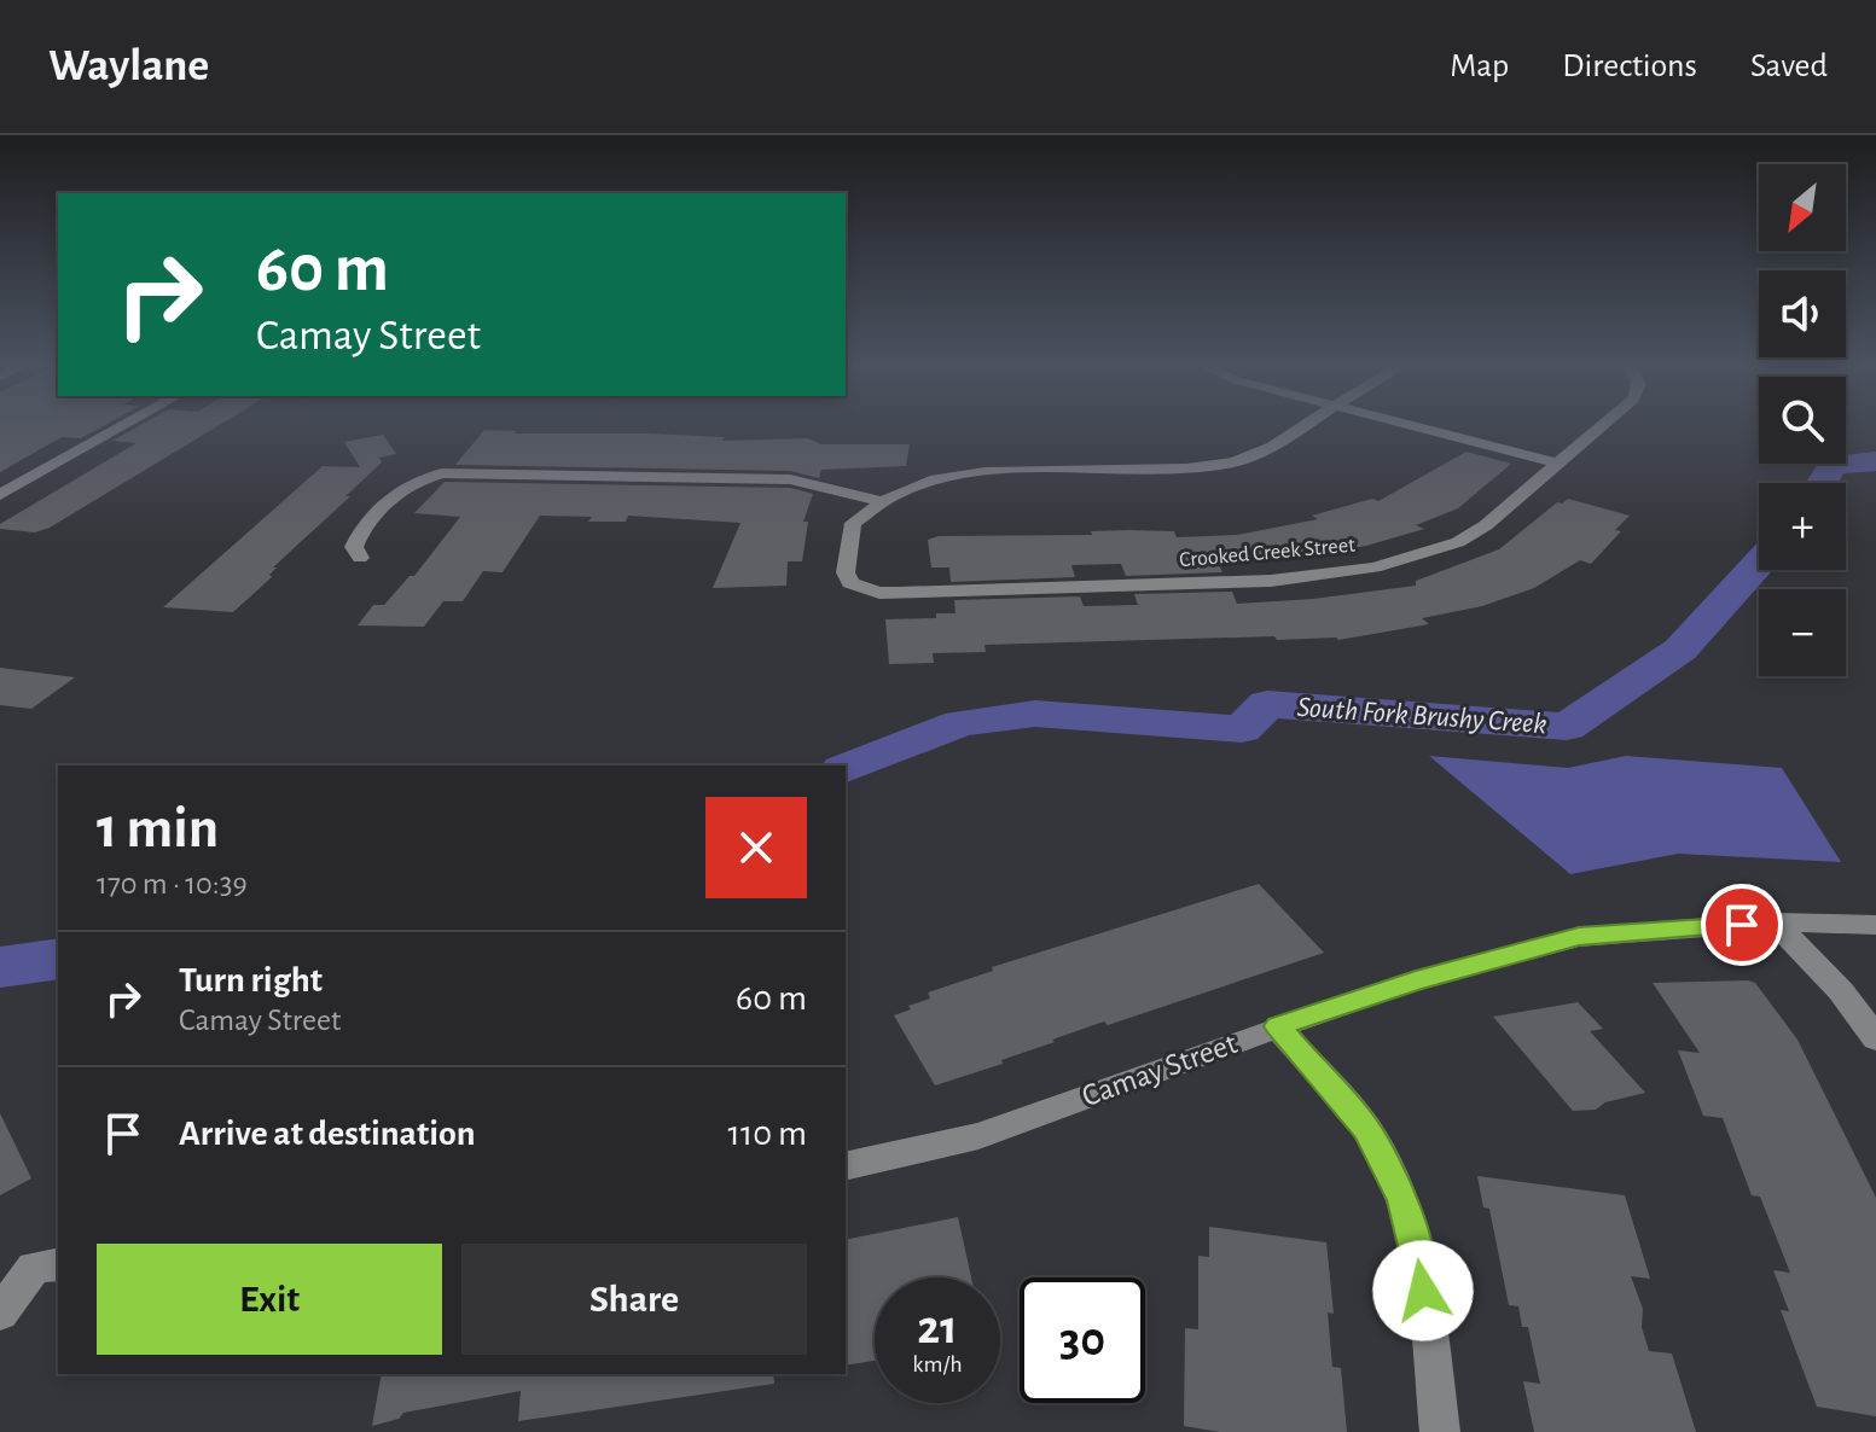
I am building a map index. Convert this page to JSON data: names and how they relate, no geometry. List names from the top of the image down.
{
  "streets": {
    "street": ["Crooked Creek Street", "Camay Street"]
  },
  "water": ["South Fork Brushy Creek"],
  "north": "bottom left",
  "page": {
    "header": "Waylane",
    "nav": ["Map", "Directions", "Saved"],
    "map_buttons": ["+", "−"],
    "turn": ["60 m", "Camay Street"],
    "heading": ["1 min", "170 m · 10:39"],
    "list": [
      {
        "name": "Turn right",
        "note": "Camay Street",
        "value": "60 m"
      },
      {
        "name": "Arrive at destination",
        "value": "110 m"
      }
    ],
    "buttons": ["Exit", "Share"],
    "speed": "21 km/h",
    "limit": "30"
  }
}
